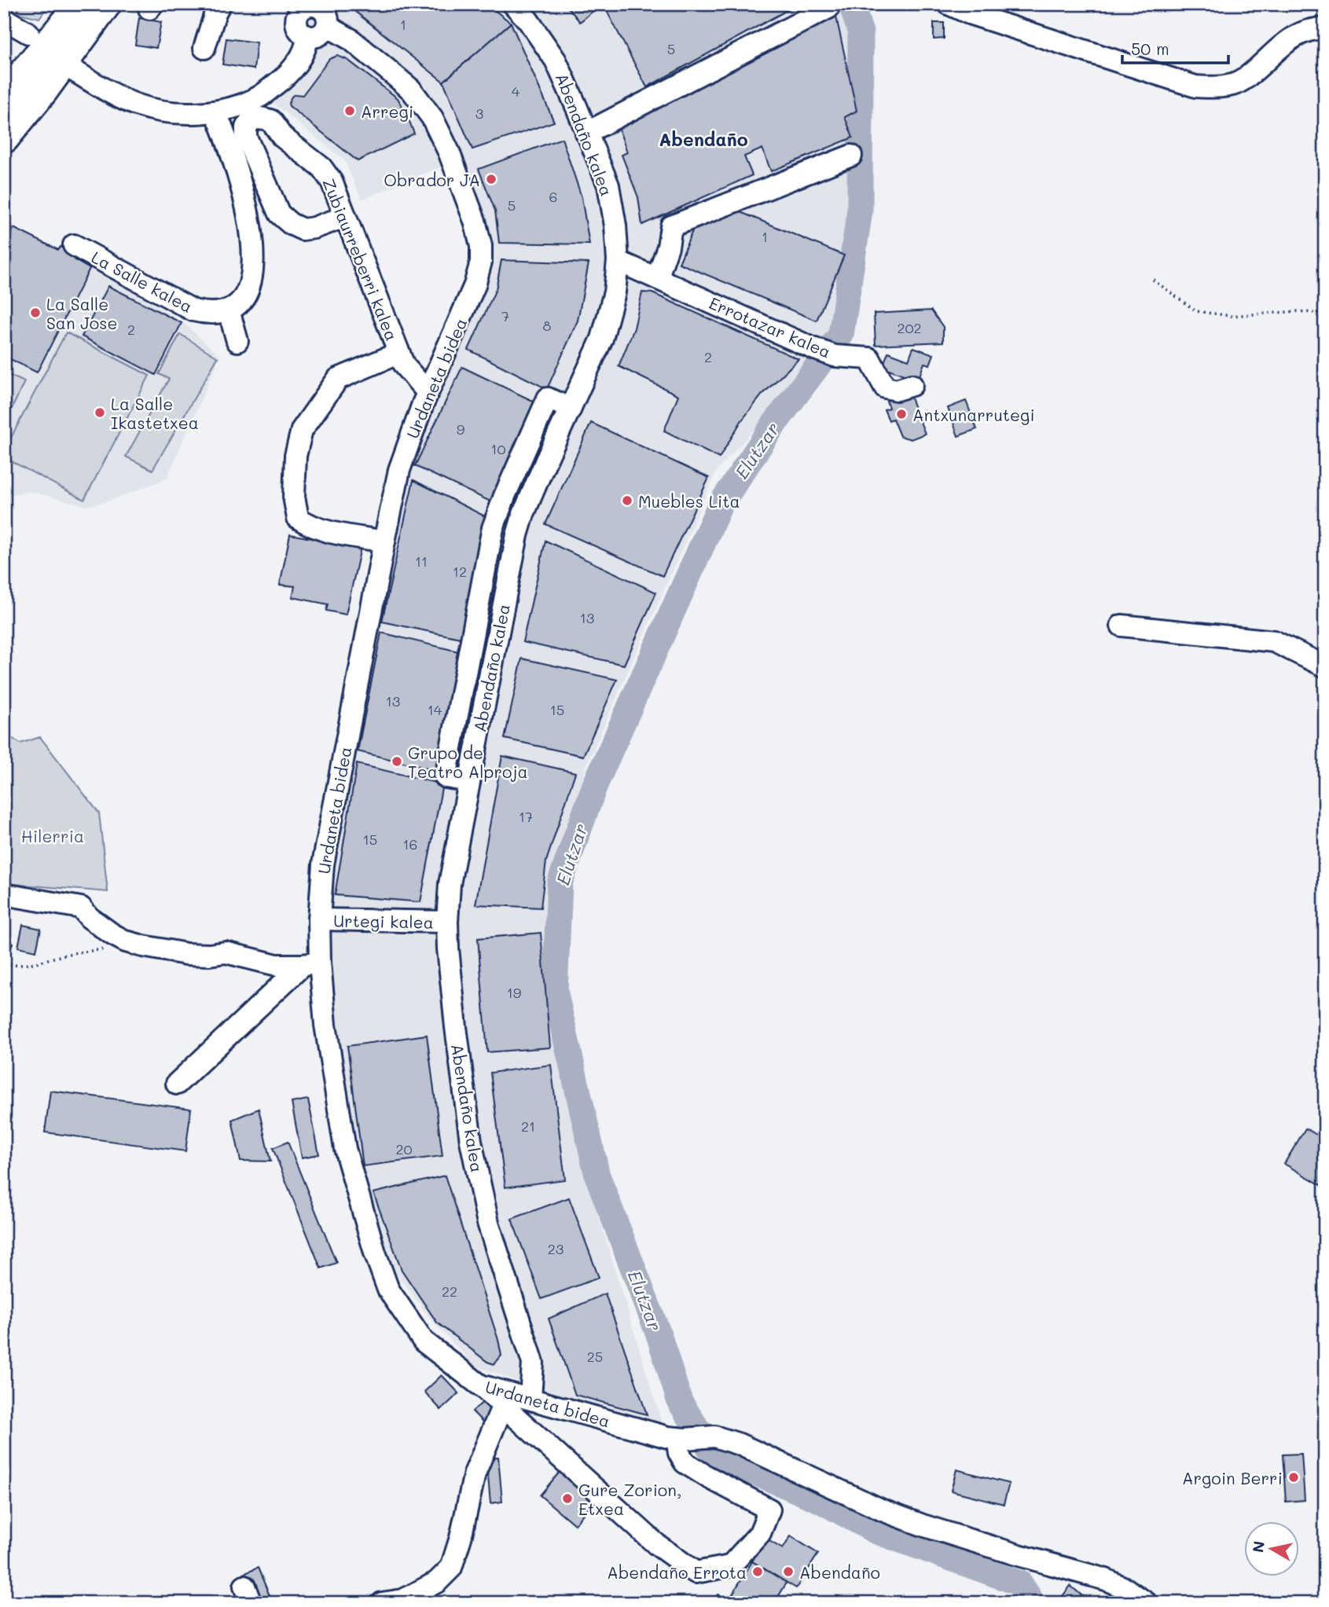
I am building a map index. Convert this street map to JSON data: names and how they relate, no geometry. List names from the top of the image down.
{
  "streets": {
    "street": [
      "Abendaño kalea",
      "Zubiaurreberri kalea",
      "La Salle kalea",
      "Errotazar kalea",
      "Urdaneta bidea",
      "Urtegi kalea"
    ]
  },
  "crossings": [
    ["Abendaño kalea", "Errotazar kalea"],
    ["Abendaño kalea", "Urdaneta bidea"],
    ["Abendaño kalea", "Urtegi kalea"],
    ["Zubiaurreberri kalea", "Urdaneta bidea"],
    ["Urdaneta bidea", "Urtegi kalea"]
  ],
  "districts": ["Abendaño"],
  "water": ["Elutzar"],
  "parks": ["Hilerria"],
  "places": [
    "Arregi",
    "Obrador JA",
    "La Salle San Jose",
    "La Salle Ikastetxea",
    "Antxunarrutegi",
    "Muebles Lita",
    "Grupo de Teatro Alproja",
    "Argoin Berri",
    "Gure Zorion, Etxea",
    "Abendaño Errota",
    "Abendaño"
  ],
  "house_numbers": [
    "1",
    "5",
    "4",
    "3",
    "6",
    "5",
    "1",
    "7",
    "8",
    "202",
    "2",
    "2",
    "9",
    "10",
    "11",
    "12",
    "13",
    "13",
    "14",
    "15",
    "17",
    "15",
    "16",
    "19",
    "21",
    "20",
    "23",
    "22",
    "25"
  ],
  "scale_bar": "50 m",
  "north": "left"
}
